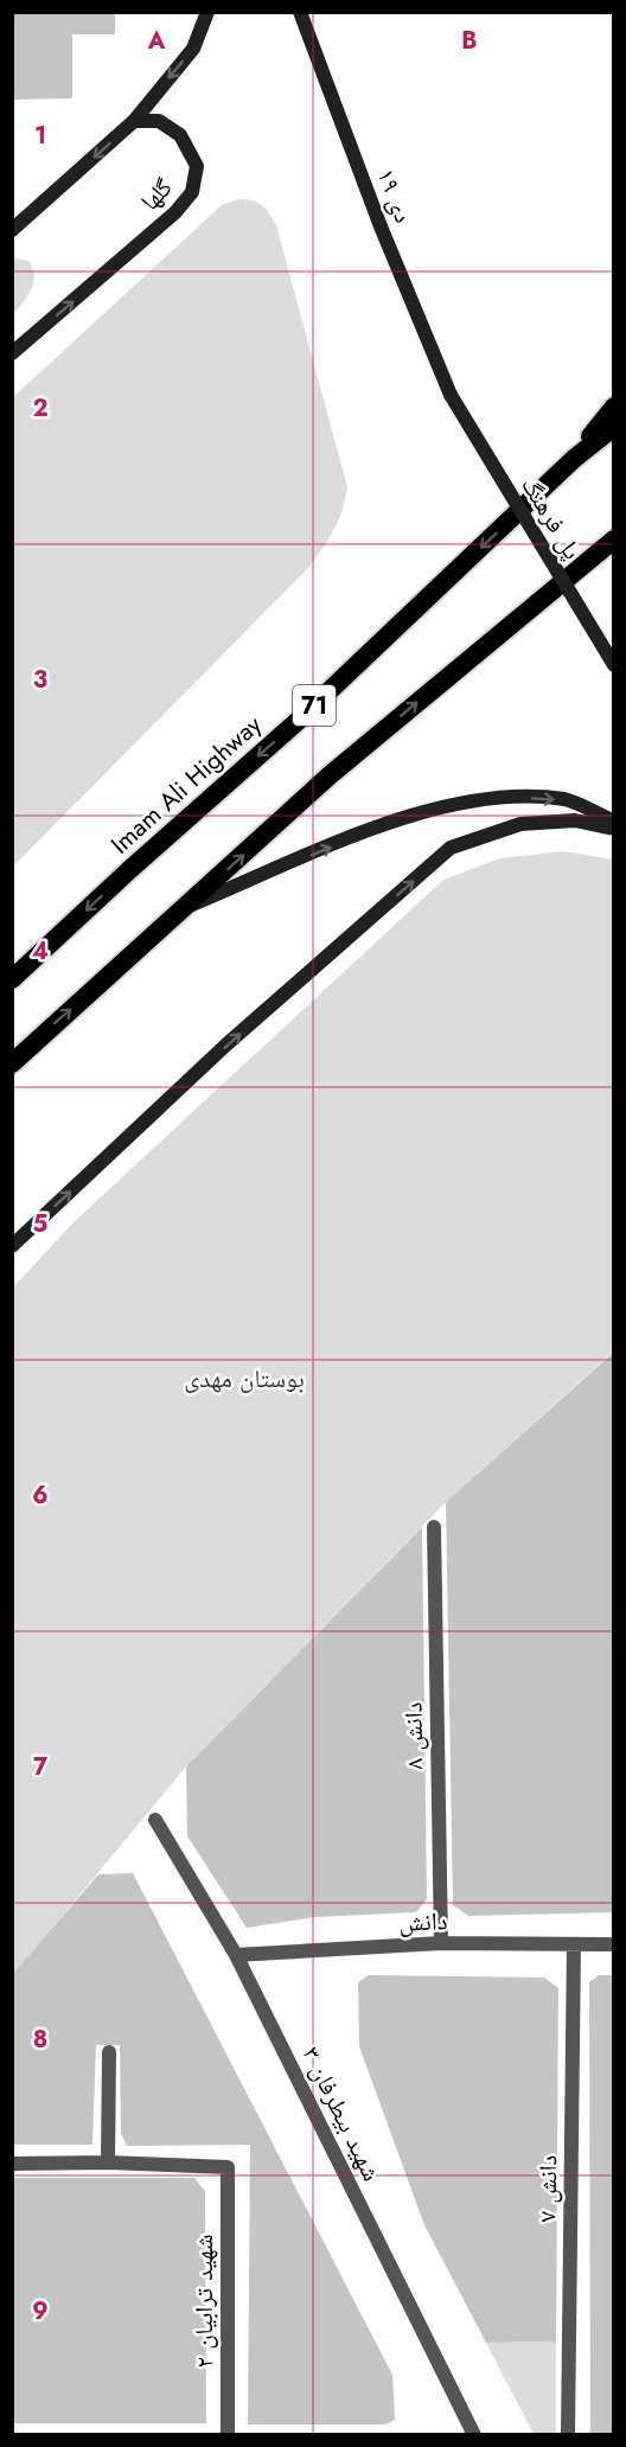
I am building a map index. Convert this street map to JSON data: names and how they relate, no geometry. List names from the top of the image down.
{
  "streets": {
    "highway": ["71", "Imam Ali Highway"],
    "main road": ["گلها", "۱۹ دی", "پل فرهنگ"],
    "street": [
      "دانش ۸",
      "دانش",
      "شهید بیطرفان ۳",
      "دانش ۷",
      "شهید ترابیان ۲"
    ]
  },
  "crossings": [
    ["۱۹ دی", "پل فرهنگ"],
    ["دانش ۸", "دانش"],
    ["دانش", "شهید بیطرفان ۳"],
    ["دانش", "دانش ۷"]
  ],
  "parks": ["بوستان مهدی"],
  "grid": {
    "columns": ["A", "B"],
    "rows": [
      "1",
      "2",
      "3",
      "4",
      "5",
      "6",
      "7",
      "8",
      "9"
    ]
  }
}
